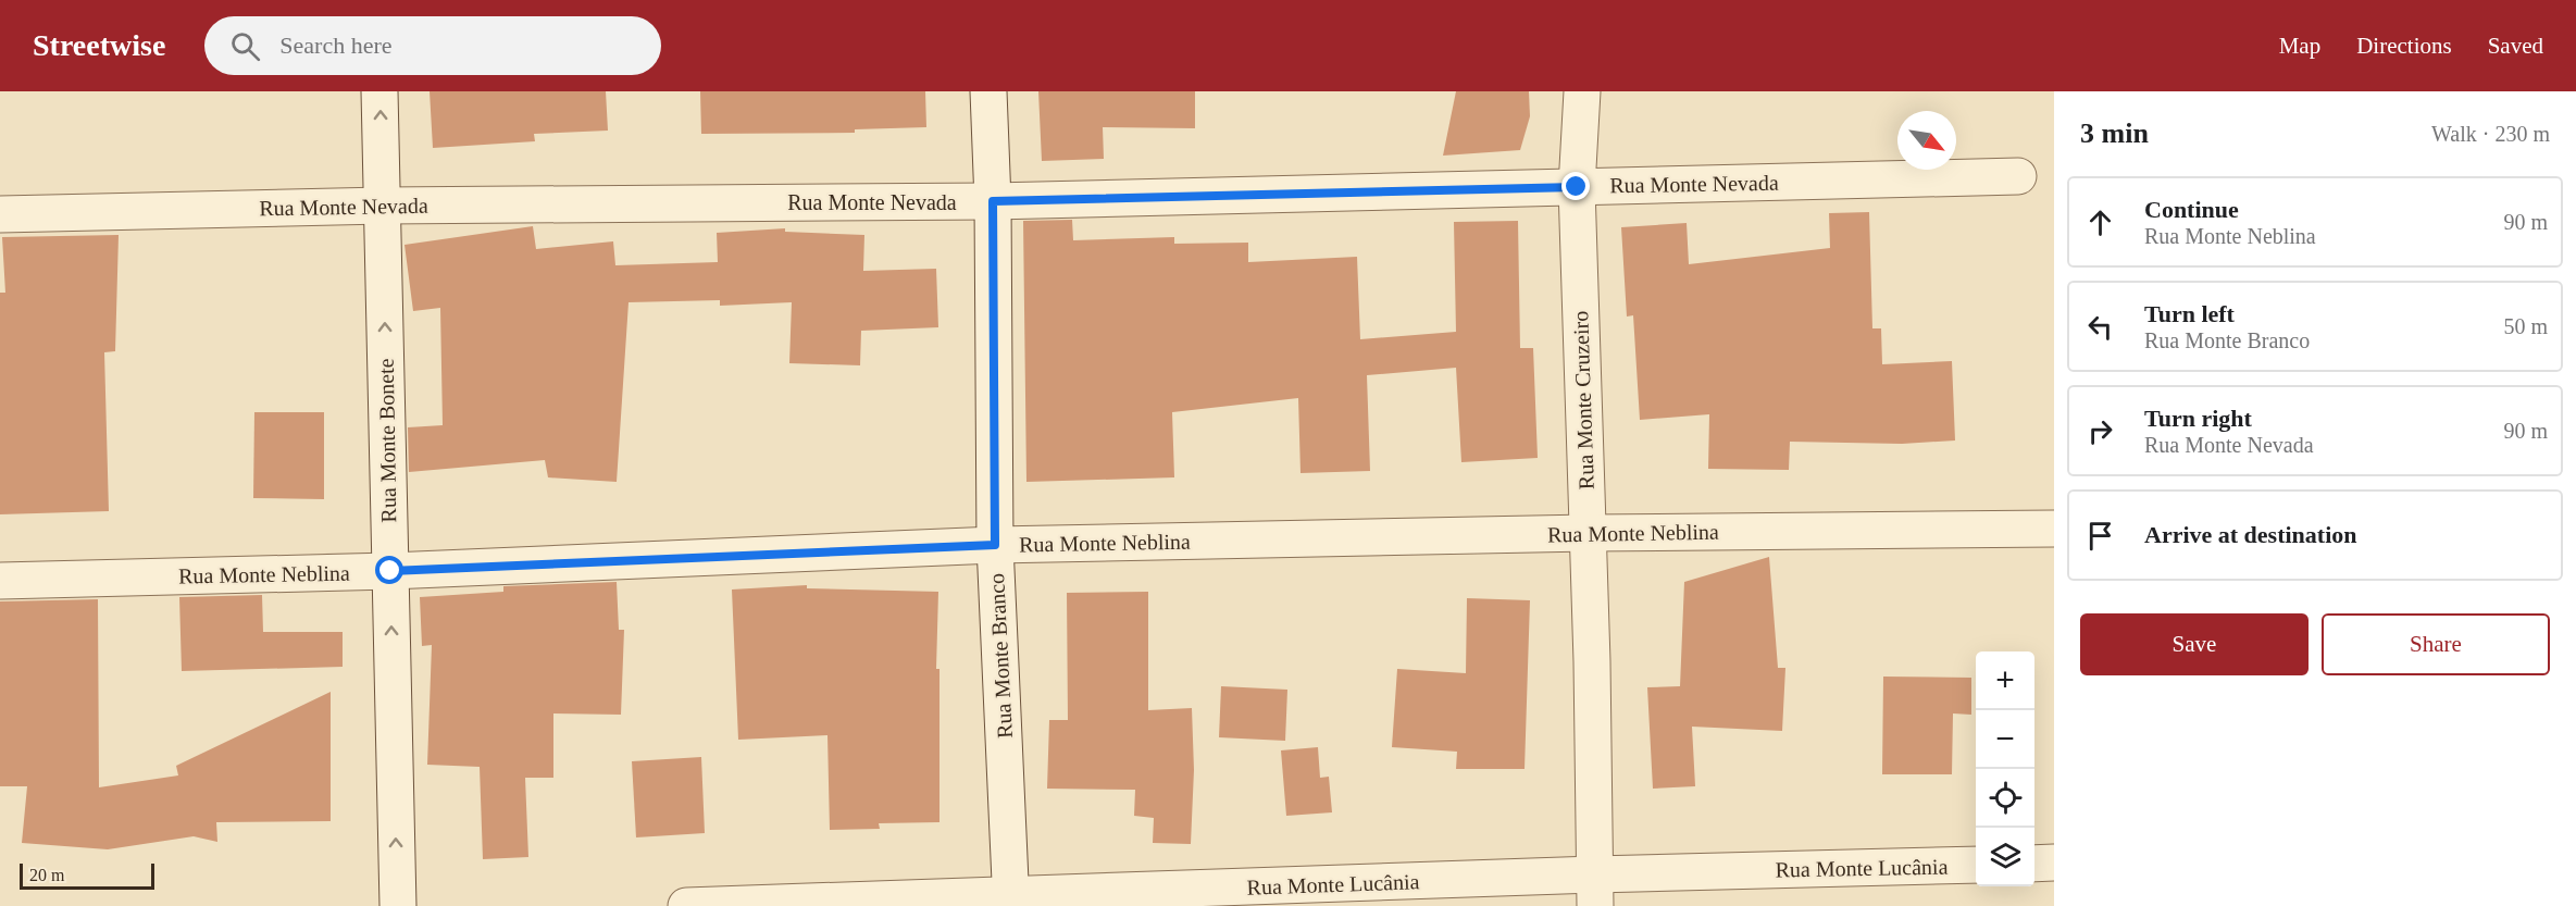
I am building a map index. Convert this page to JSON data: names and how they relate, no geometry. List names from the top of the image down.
{
  "streets": {
    "street": [
      "Rua Monte Nevada",
      "Rua Monte Cruzeiro",
      "Rua Monte Bonete",
      "Rua Monte Neblina",
      "Rua Monte Branco",
      "Rua Monte Lucânia"
    ]
  },
  "crossings": [
    ["Rua Monte Nevada", "Rua Monte Cruzeiro"],
    ["Rua Monte Nevada", "Rua Monte Bonete"],
    ["Rua Monte Nevada", "Rua Monte Branco"],
    ["Rua Monte Cruzeiro", "Rua Monte Neblina"],
    ["Rua Monte Cruzeiro", "Rua Monte Lucânia"],
    ["Rua Monte Bonete", "Rua Monte Neblina"],
    ["Rua Monte Neblina", "Rua Monte Branco"],
    ["Rua Monte Branco", "Rua Monte Lucânia"]
  ],
  "one_way": ["Rua Monte Bonete"],
  "scale_bar": "20 m",
  "north": "bottom right",
  "page": {
    "header": "Streetwise",
    "search": "Search here",
    "nav": ["Map", "Directions", "Saved"],
    "heading": ["3 min", "Walk · 230 m"],
    "list": [
      ["Continue", "Rua Monte Neblina", "90 m"],
      ["Turn left", "Rua Monte Branco", "50 m"],
      ["Turn right", "Rua Monte Nevada", "90 m"],
      "Arrive at destination"
    ],
    "buttons": ["Save", "Share"],
    "map_buttons": ["+", "−"],
    "scale": "20 m"
  }
}
